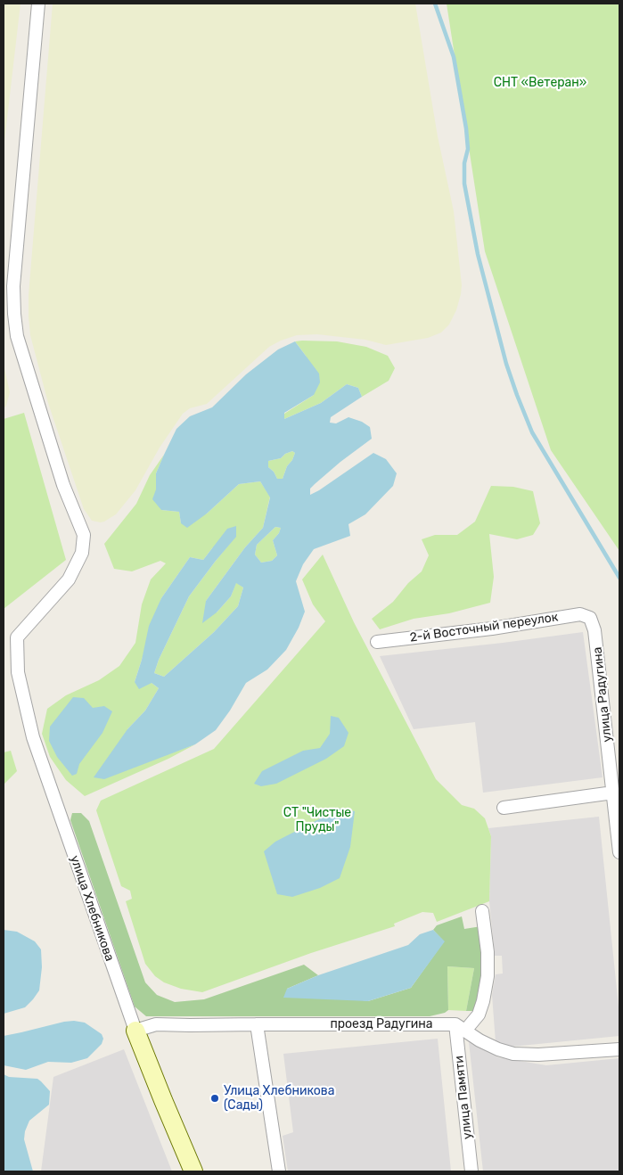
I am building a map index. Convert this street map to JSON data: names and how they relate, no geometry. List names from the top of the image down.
{
  "streets": {
    "street": [
      "2-й Восточный переулок",
      "улица Радугина",
      "улица Хлебникова",
      "проезд Радугина",
      "улица Памяти"
    ]
  },
  "crossings": [
    ["2-й Восточный переулок", "улица Радугина"],
    ["улица Хлебникова", "проезд Радугина"],
    ["проезд Радугина", "улица Памяти"]
  ],
  "parks": ["СНТ «Ветеран»", "СТ \"Чистые Пруды\""],
  "places": ["Улица Хлебникова (Сады)"]
}
